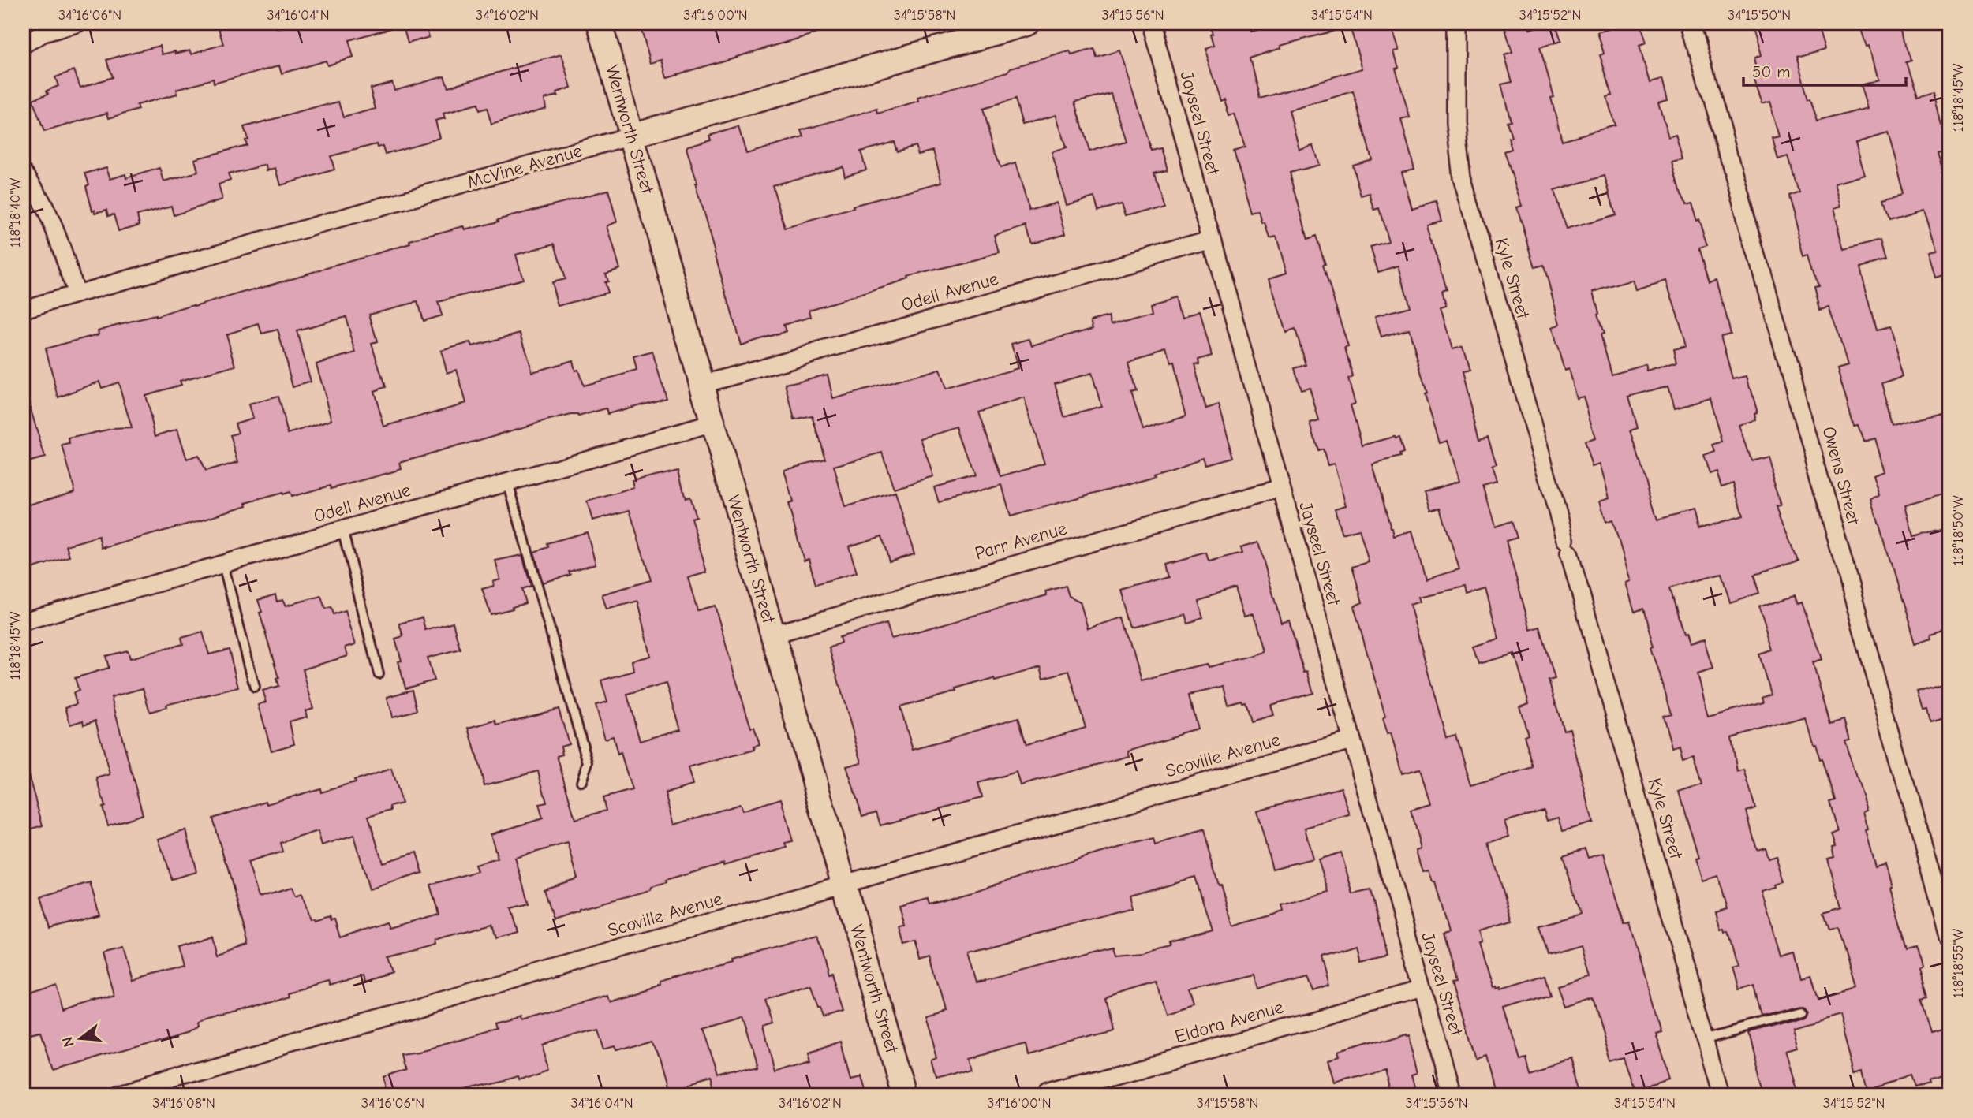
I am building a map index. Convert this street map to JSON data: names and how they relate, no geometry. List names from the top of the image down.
{
  "streets": {
    "street": [
      "Jayseel Street",
      "Wentworth Street",
      "McVine Avenue",
      "Kyle Street",
      "Odell Avenue",
      "Owens Street",
      "Parr Avenue",
      "Scoville Avenue",
      "Eldora Avenue"
    ]
  },
  "crossings": [
    ["Jayseel Street", "Odell Avenue"],
    ["Jayseel Street", "Parr Avenue"],
    ["Jayseel Street", "Scoville Avenue"],
    ["Jayseel Street", "Eldora Avenue"],
    ["Wentworth Street", "McVine Avenue"],
    ["Wentworth Street", "Odell Avenue"],
    ["Wentworth Street", "Parr Avenue"],
    ["Wentworth Street", "Scoville Avenue"]
  ],
  "scale_bar": "50 m",
  "north": "left",
  "coordinates": [
    "34°16'06\"N",
    "34°16'04\"N",
    "34°16'02\"N",
    "34°16'00\"N",
    "34°15'58\"N",
    "34°15'56\"N",
    "34°15'54\"N",
    "34°15'52\"N",
    "34°15'50\"N",
    "118°18'45\"W",
    "118°18'40\"W",
    "118°18'50\"W",
    "118°18'55\"W",
    "34°16'08\"N"
  ]
}
